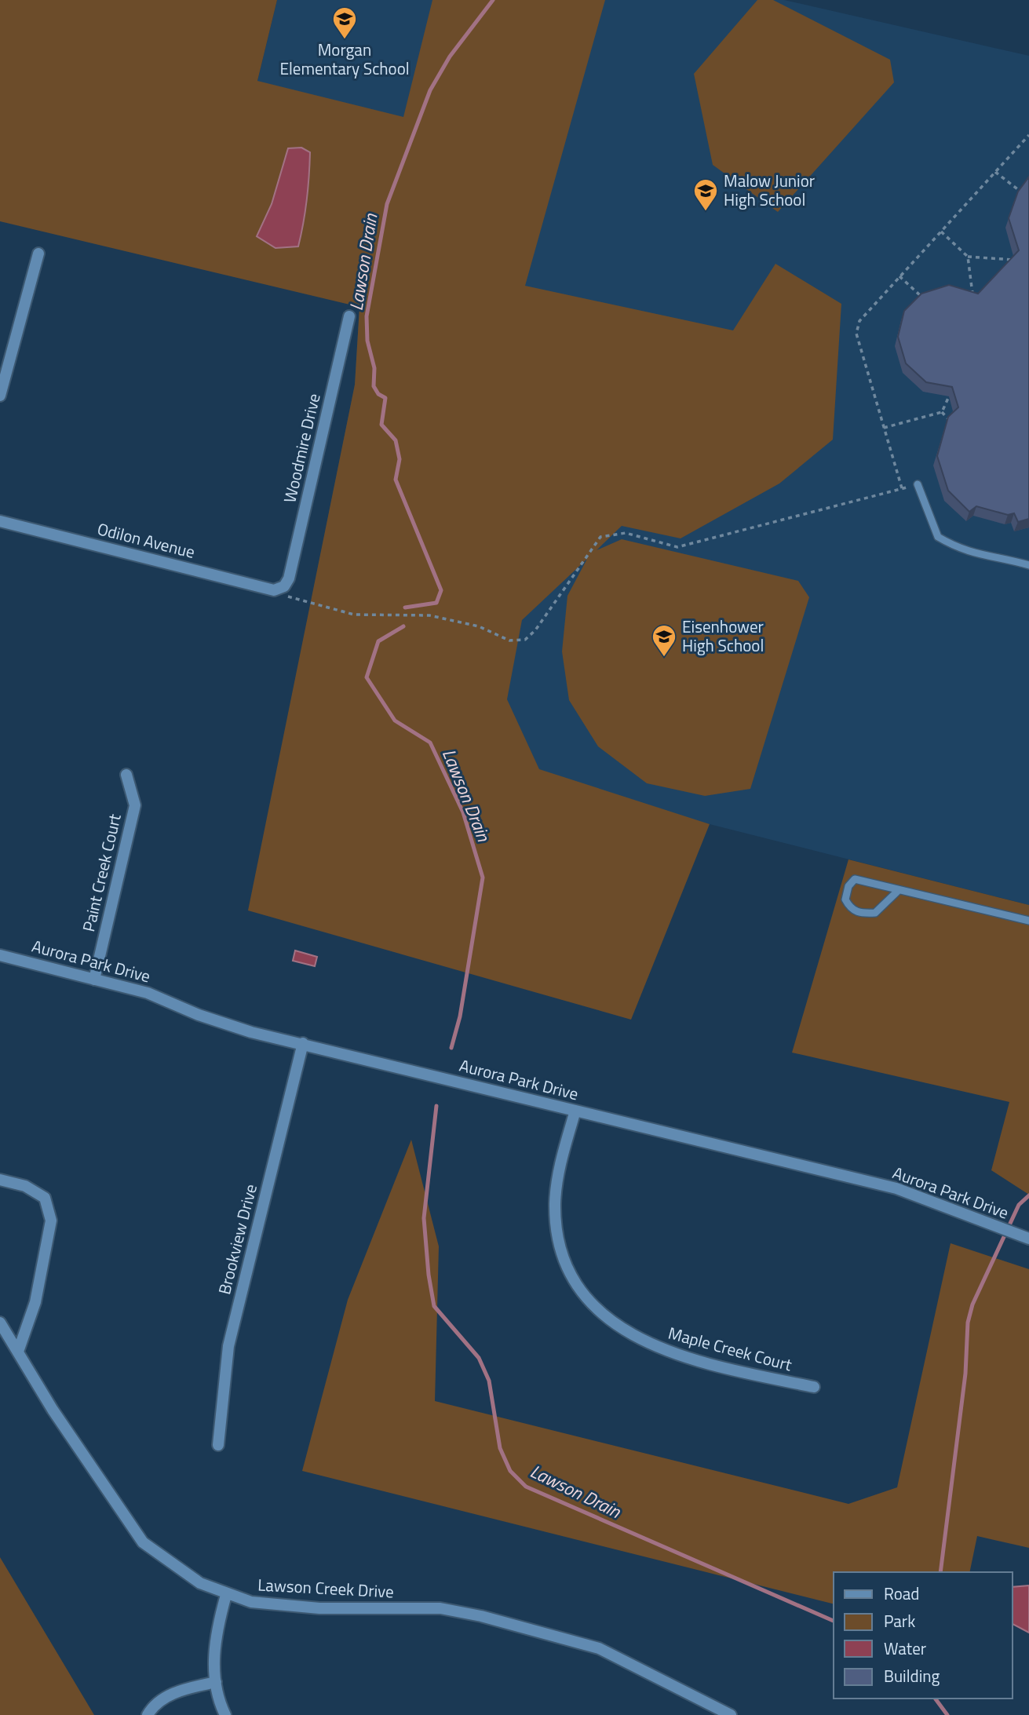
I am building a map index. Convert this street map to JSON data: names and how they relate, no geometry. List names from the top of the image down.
{
  "streets": {
    "street": [
      "Woodmire Drive",
      "Odilon Avenue",
      "Paint Creek Court",
      "Aurora Park Drive",
      "Brookview Drive",
      "Maple Creek Court",
      "Lawson Creek Drive"
    ]
  },
  "crossings": [
    ["Woodmire Drive", "Odilon Avenue"],
    ["Paint Creek Court", "Aurora Park Drive"],
    ["Aurora Park Drive", "Brookview Drive"],
    ["Aurora Park Drive", "Maple Creek Court"]
  ],
  "water": ["Lawson Drain"],
  "places": {
    "school or university": ["Morgan Elementary School", "Malow Junior High School", "Eisenhower High School"]
  },
  "legend": [
    "Road",
    "Park",
    "Water",
    "Building"
  ]
}
